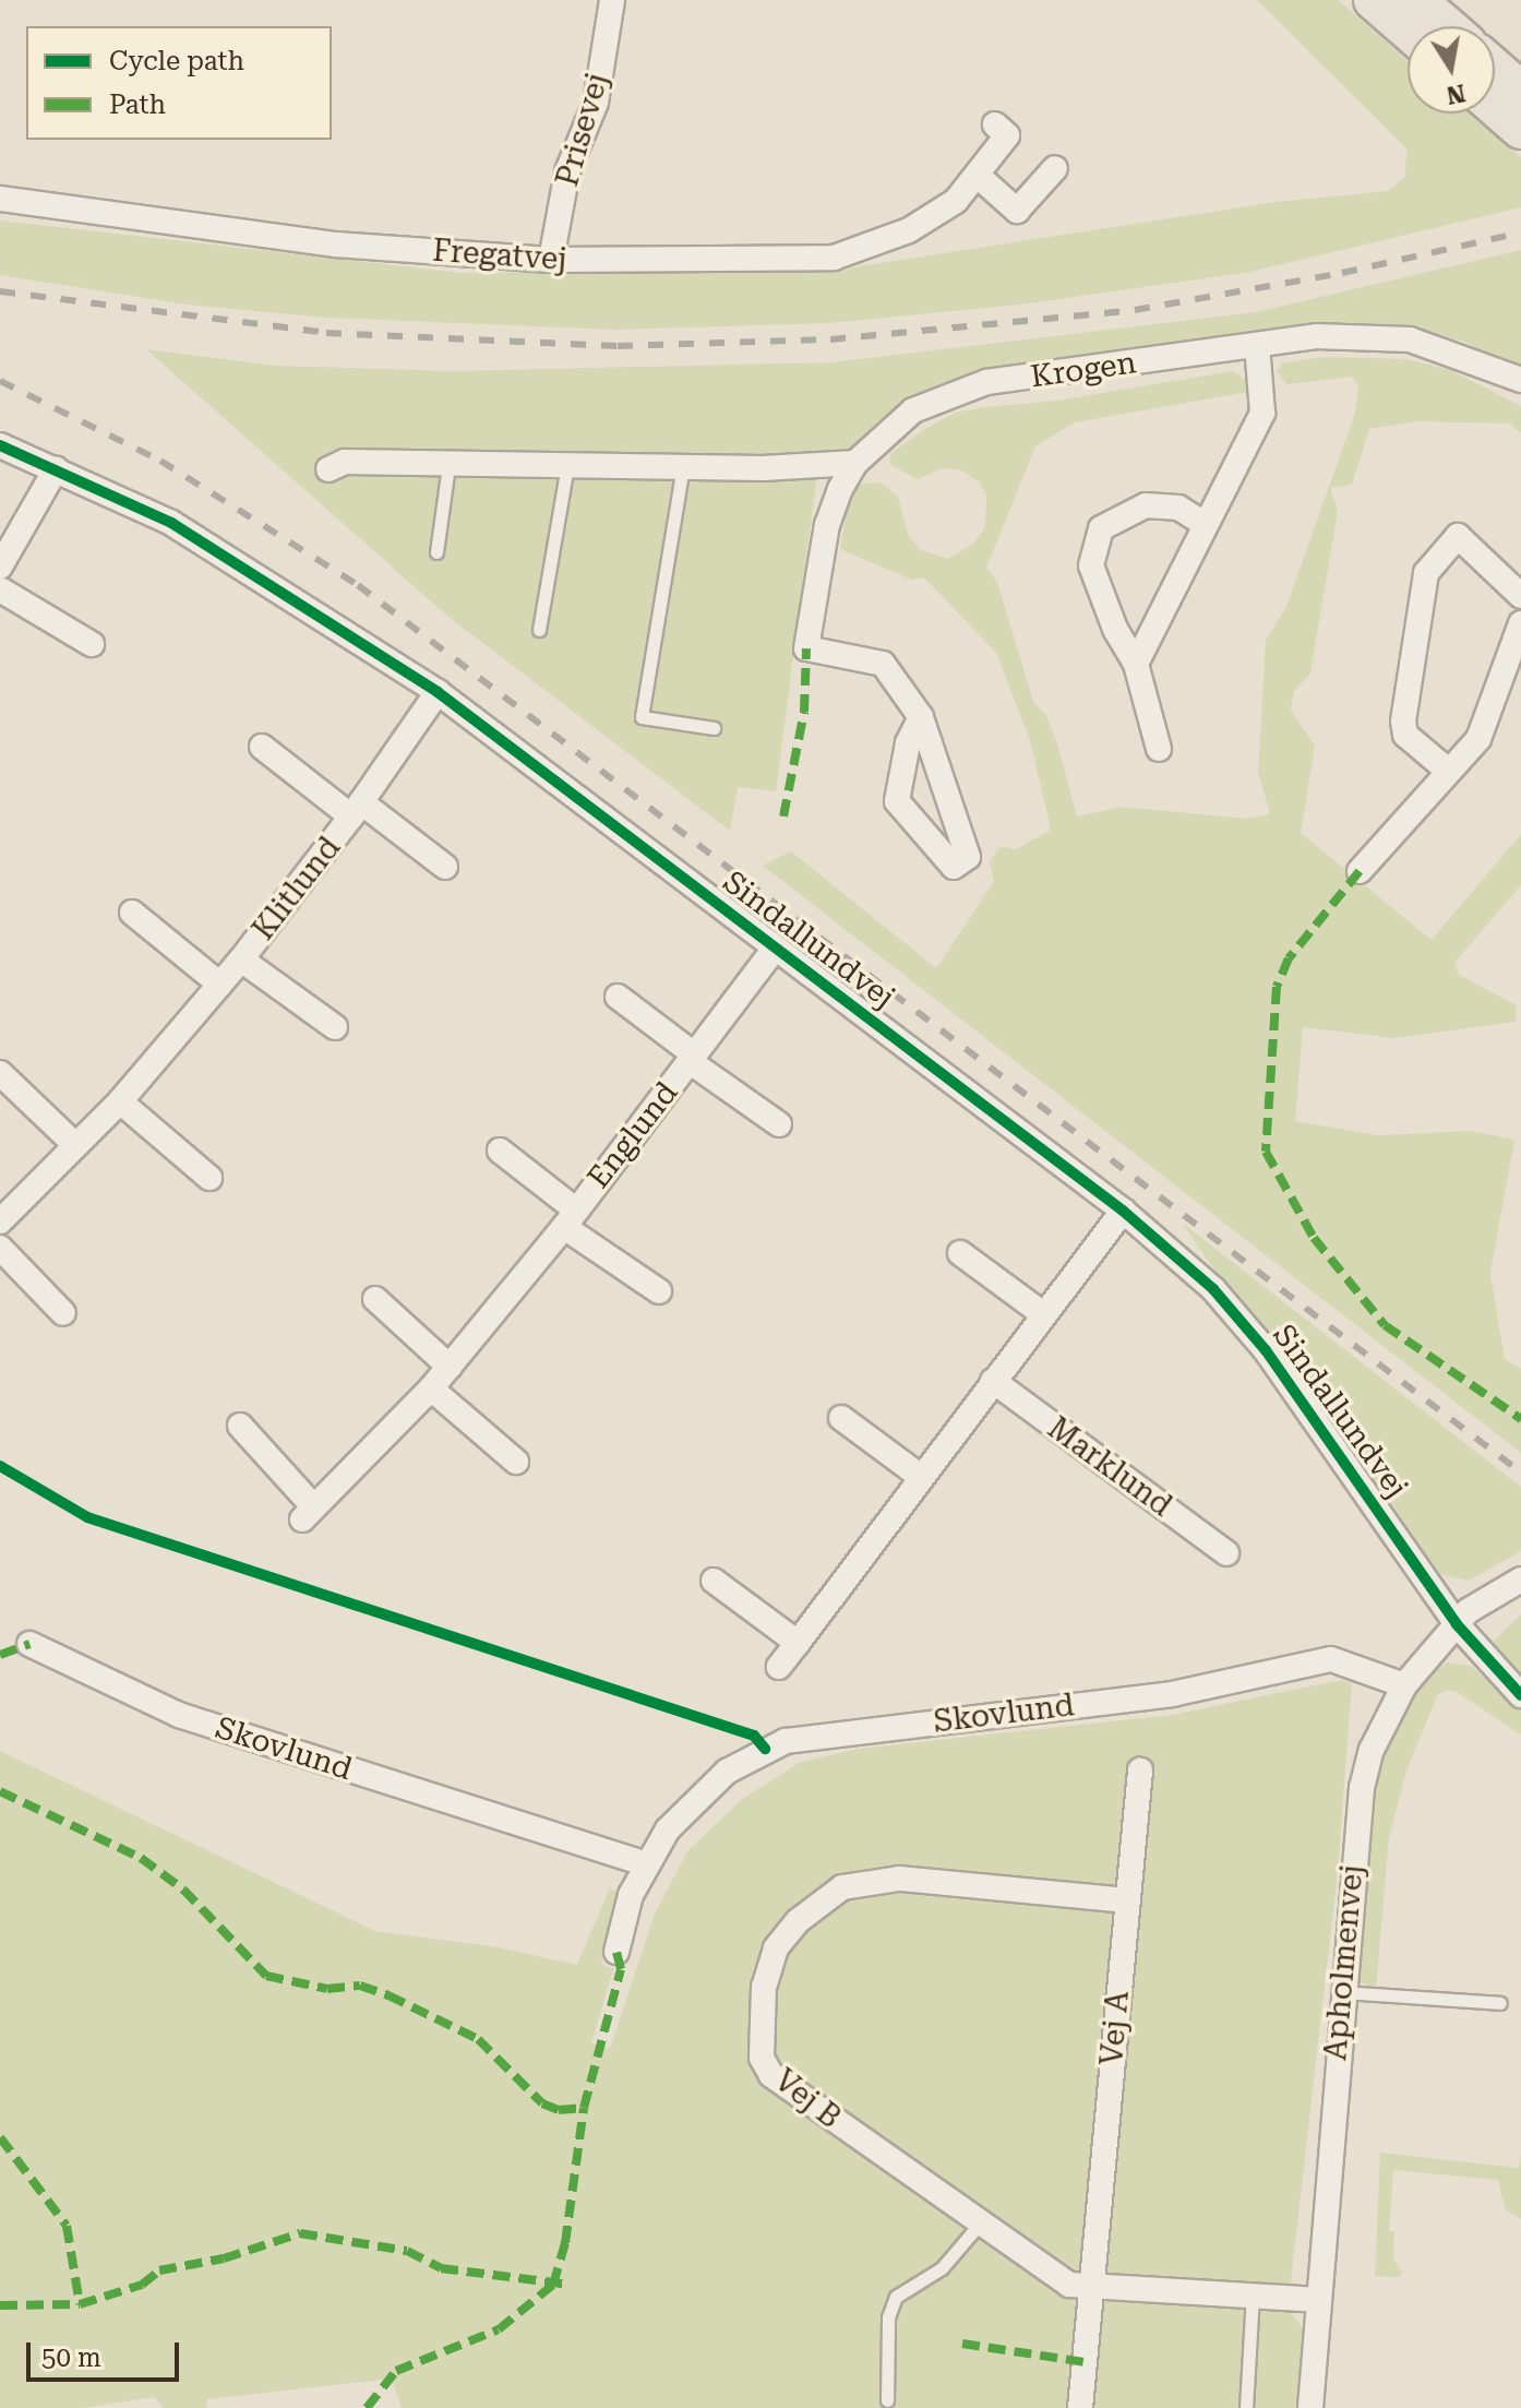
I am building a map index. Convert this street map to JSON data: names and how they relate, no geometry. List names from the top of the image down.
{
  "streets": {
    "street": [
      "Prisevej",
      "Fregatvej",
      "Krogen",
      "Klitlund",
      "Sindallundvej",
      "Englund",
      "Marklund",
      "Skovlund",
      "Apholmenvej",
      "Vej A",
      "Vej B"
    ]
  },
  "crossings": [
    ["Prisevej", "Fregatvej"],
    ["Klitlund", "Sindallundvej"],
    ["Sindallundvej", "Englund"],
    ["Sindallundvej", "Apholmenvej"],
    ["Skovlund", "Apholmenvej"],
    ["Apholmenvej", "Vej B"],
    ["Vej A", "Vej B"]
  ],
  "legend": ["Cycle path", "Path"],
  "scale_bar": "50 m",
  "north": "bottom"
}
